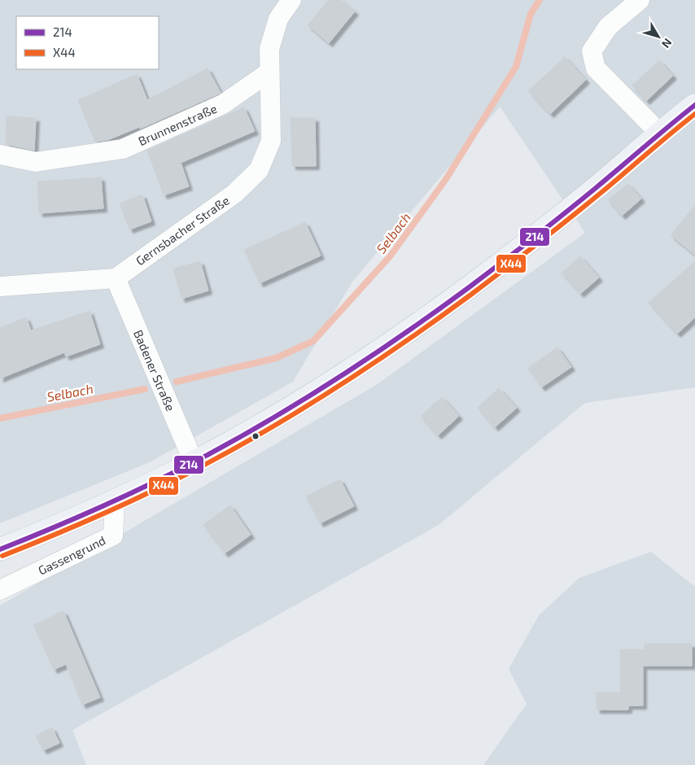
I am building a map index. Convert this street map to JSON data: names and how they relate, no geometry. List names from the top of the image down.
{
  "streets": {
    "street": [
      "Brunnenstraße",
      "Gernsbacher Straße",
      "Badener Straße",
      "Gassengrund"
    ]
  },
  "crossings": [
    ["Brunnenstraße", "Gernsbacher Straße"],
    ["Gernsbacher Straße", "Badener Straße"]
  ],
  "water": ["Selbach"],
  "lines": ["transit line 214", "transit line X44"],
  "legend": ["214", "X44"],
  "north": "bottom right"
}
